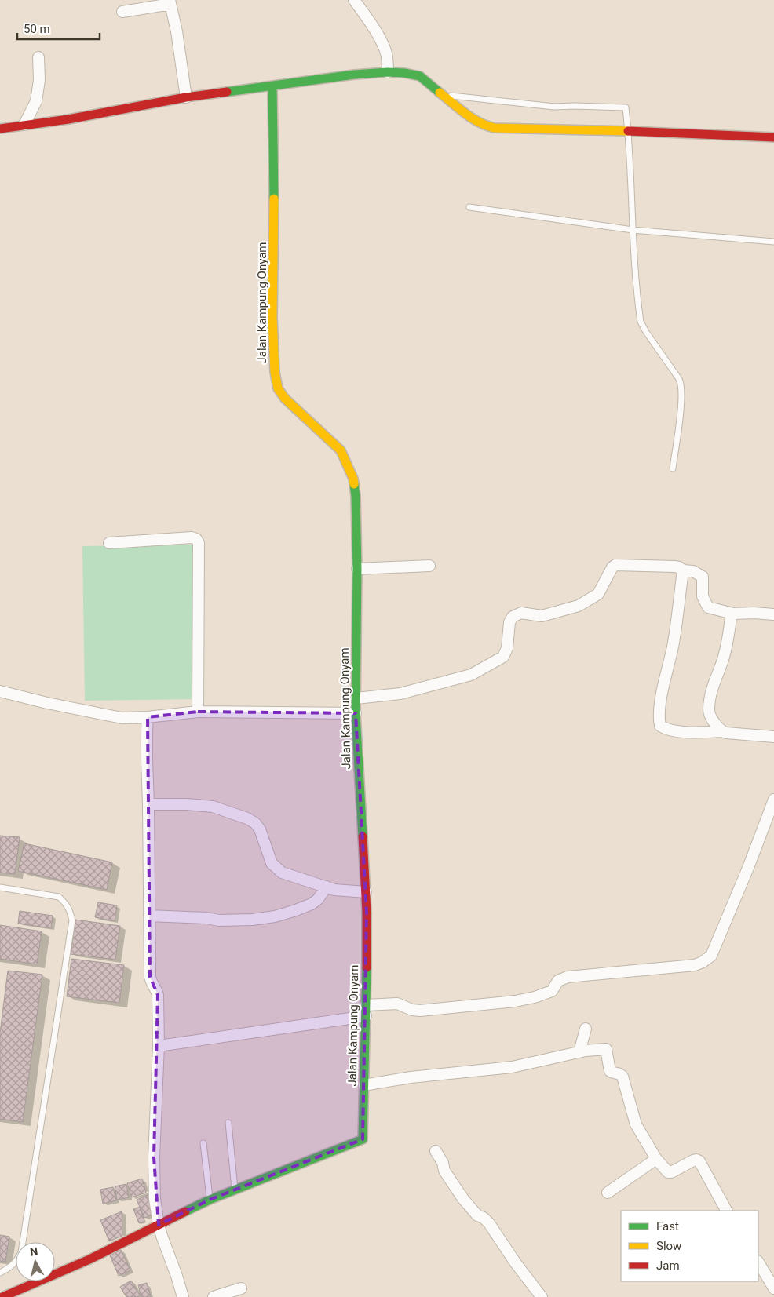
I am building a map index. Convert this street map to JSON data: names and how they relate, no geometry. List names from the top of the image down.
{
  "streets": {
    "street": ["Jalan Kampung Onyam"]
  },
  "legend": ["Fast", "Slow", "Jam"],
  "scale_bar": "50 m",
  "north": "top"
}
